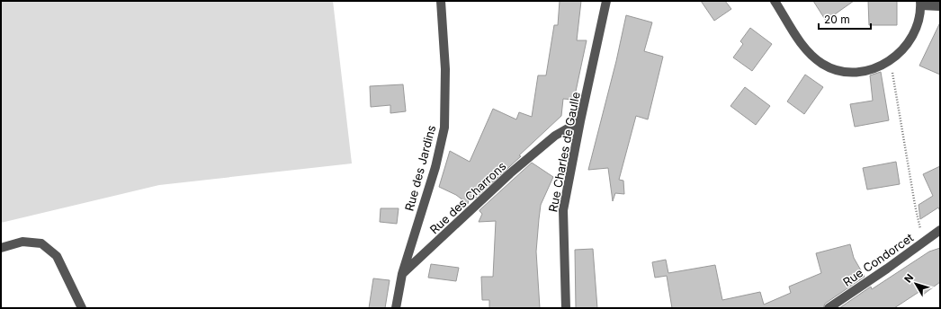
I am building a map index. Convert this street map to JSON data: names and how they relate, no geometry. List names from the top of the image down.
{
  "streets": {
    "street": [
      "Rue Charles de Gaulle",
      "Rue des Jardins",
      "Rue des Charrons",
      "Rue Condorcet"
    ]
  },
  "crossings": [
    ["Rue Charles de Gaulle", "Rue des Charrons"],
    ["Rue des Jardins", "Rue des Charrons"]
  ],
  "scale_bar": "20 m",
  "north": "top left"
}
